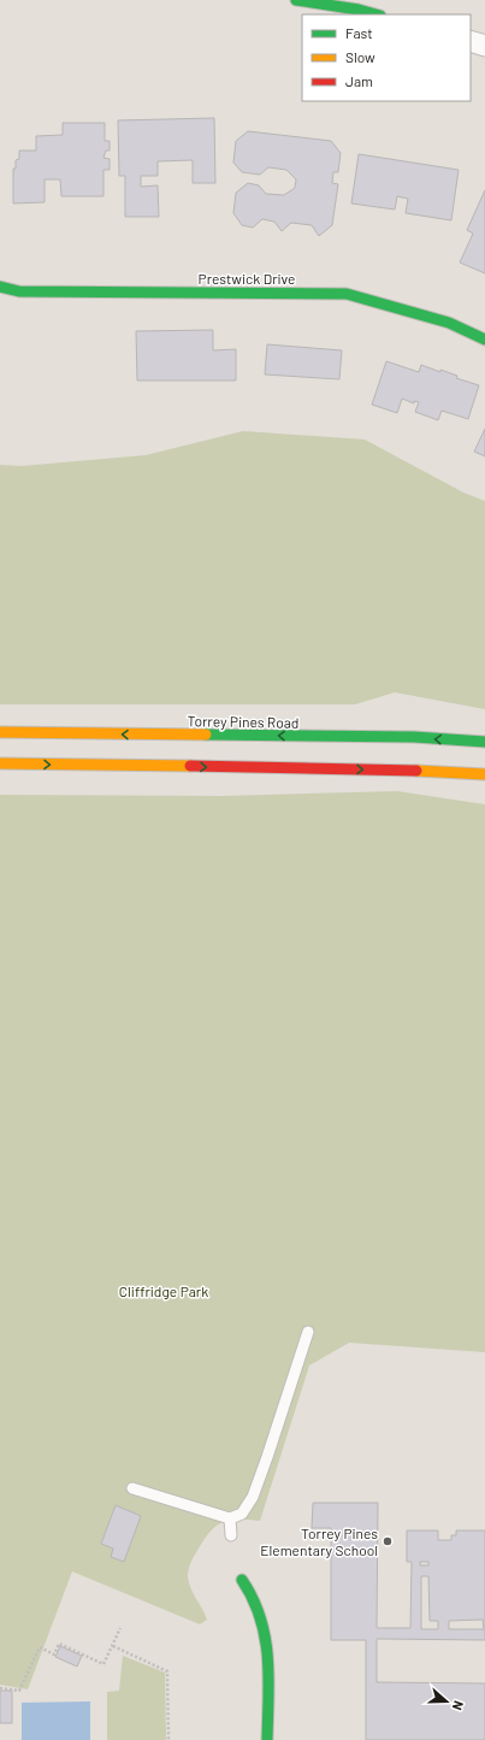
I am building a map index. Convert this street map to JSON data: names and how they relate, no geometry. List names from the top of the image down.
{
  "streets": {
    "main road": ["Prestwick Drive", "Torrey Pines Road"]
  },
  "parks": ["Cliffridge Park"],
  "places": ["Torrey Pines Elementary School"],
  "legend": ["Fast", "Slow", "Jam"],
  "north": "right"
}
